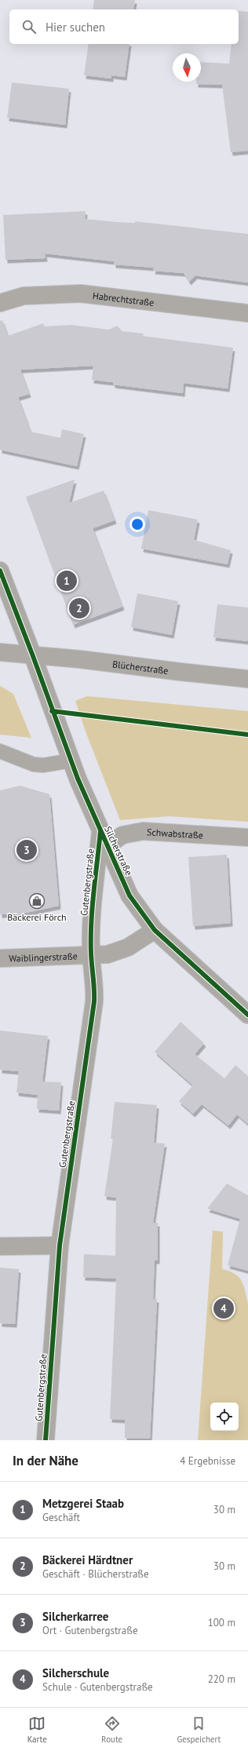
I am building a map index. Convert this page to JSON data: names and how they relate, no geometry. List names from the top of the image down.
{
  "streets": {
    "street": [
      "Habrechtstraße",
      "Blücherstraße",
      "Schwabstraße",
      "Silcherstraße",
      "Gutenbergstraße",
      "Waiblingerstraße"
    ]
  },
  "crossings": [
    ["Blücherstraße", "Silcherstraße"],
    ["Schwabstraße", "Silcherstraße"],
    ["Schwabstraße", "Gutenbergstraße"],
    ["Silcherstraße", "Gutenbergstraße"],
    ["Silcherstraße", "Waiblingerstraße"],
    ["Gutenbergstraße", "Waiblingerstraße"]
  ],
  "places": {
    "shop": ["Bäckerei Förch"]
  },
  "north": "bottom",
  "page": {
    "search": "Hier suchen",
    "pins": [
      "1",
      "2",
      "3",
      "4"
    ],
    "heading": ["In der Nähe", "4 Ergebnisse"],
    "list": [
      {
        "mark": "1",
        "name": "Metzgerei Staab",
        "note": "Geschäft",
        "value": "30 m"
      },
      {
        "mark": "2",
        "name": "Bäckerei Härdtner",
        "note": "Geschäft · Blücherstraße",
        "value": "30 m"
      },
      {
        "mark": "3",
        "name": "Silcherkarree",
        "note": "Ort · Gutenbergstraße",
        "value": "100 m"
      },
      {
        "mark": "4",
        "name": "Silcherschule",
        "note": "Schule · Gutenbergstraße",
        "value": "220 m"
      }
    ],
    "nav": ["Karte", "Route", "Gespeichert"]
  }
}
